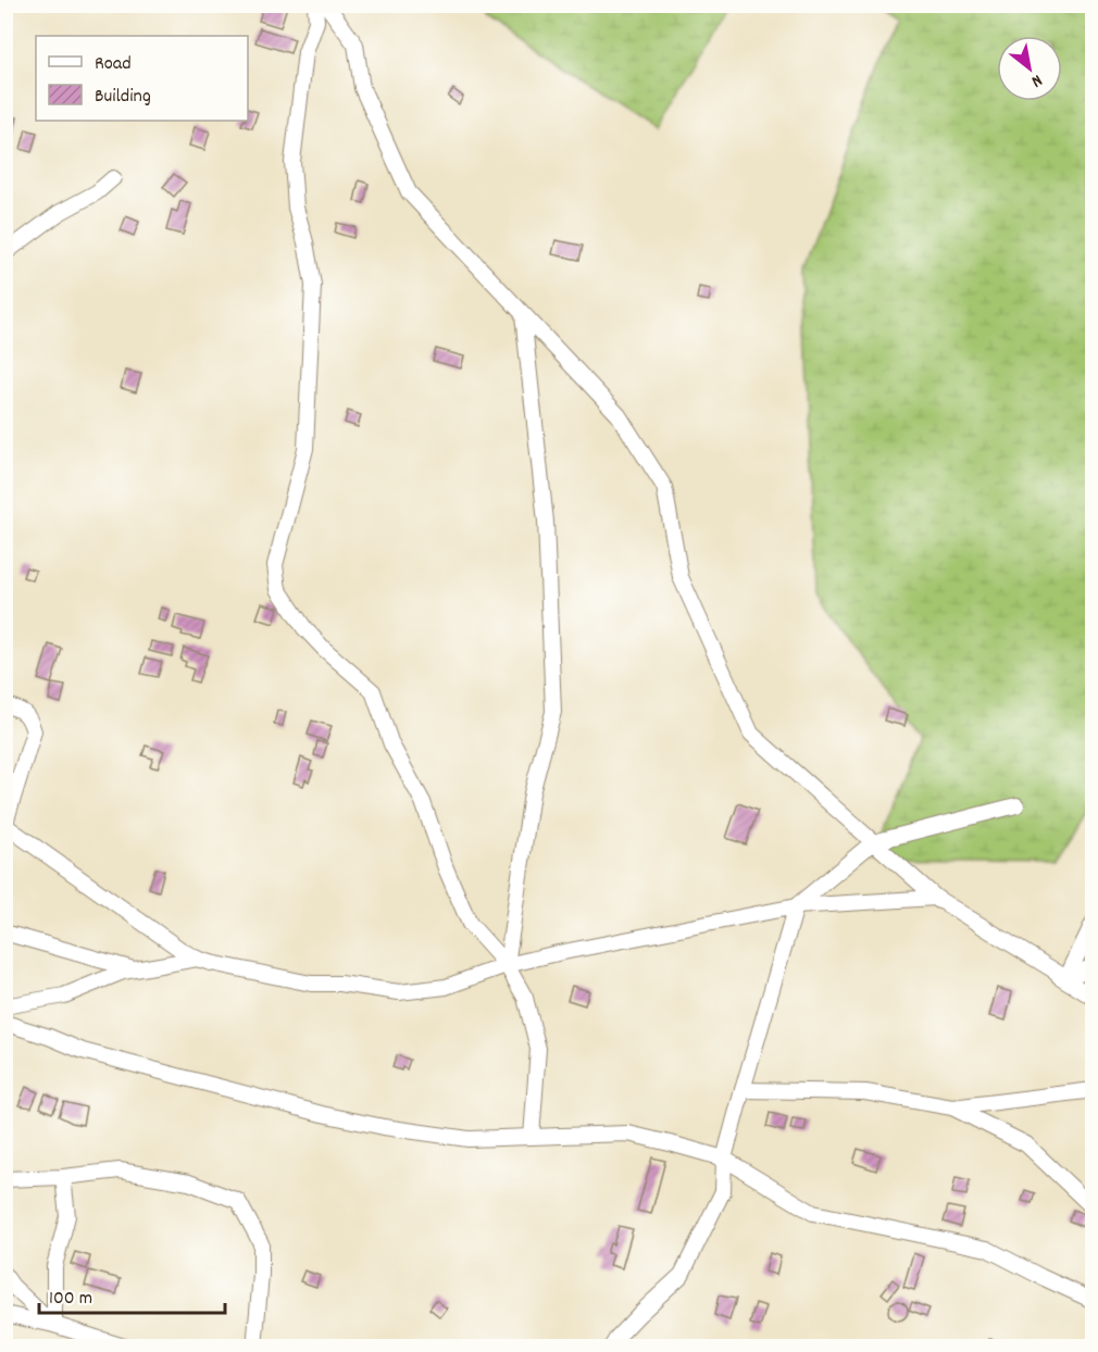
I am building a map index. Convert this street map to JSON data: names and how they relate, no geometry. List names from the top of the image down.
{
  "legend": ["Road", "Building"],
  "scale_bar": "100 m",
  "north": "bottom right"
}
